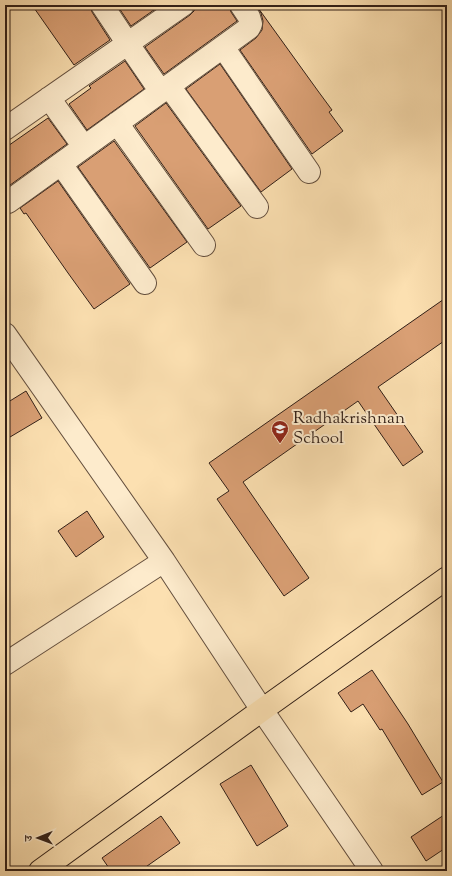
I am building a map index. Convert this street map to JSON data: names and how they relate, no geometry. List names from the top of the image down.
{
  "places": {
    "school or university": ["Radhakrishnan School"]
  },
  "north": "left"
}
